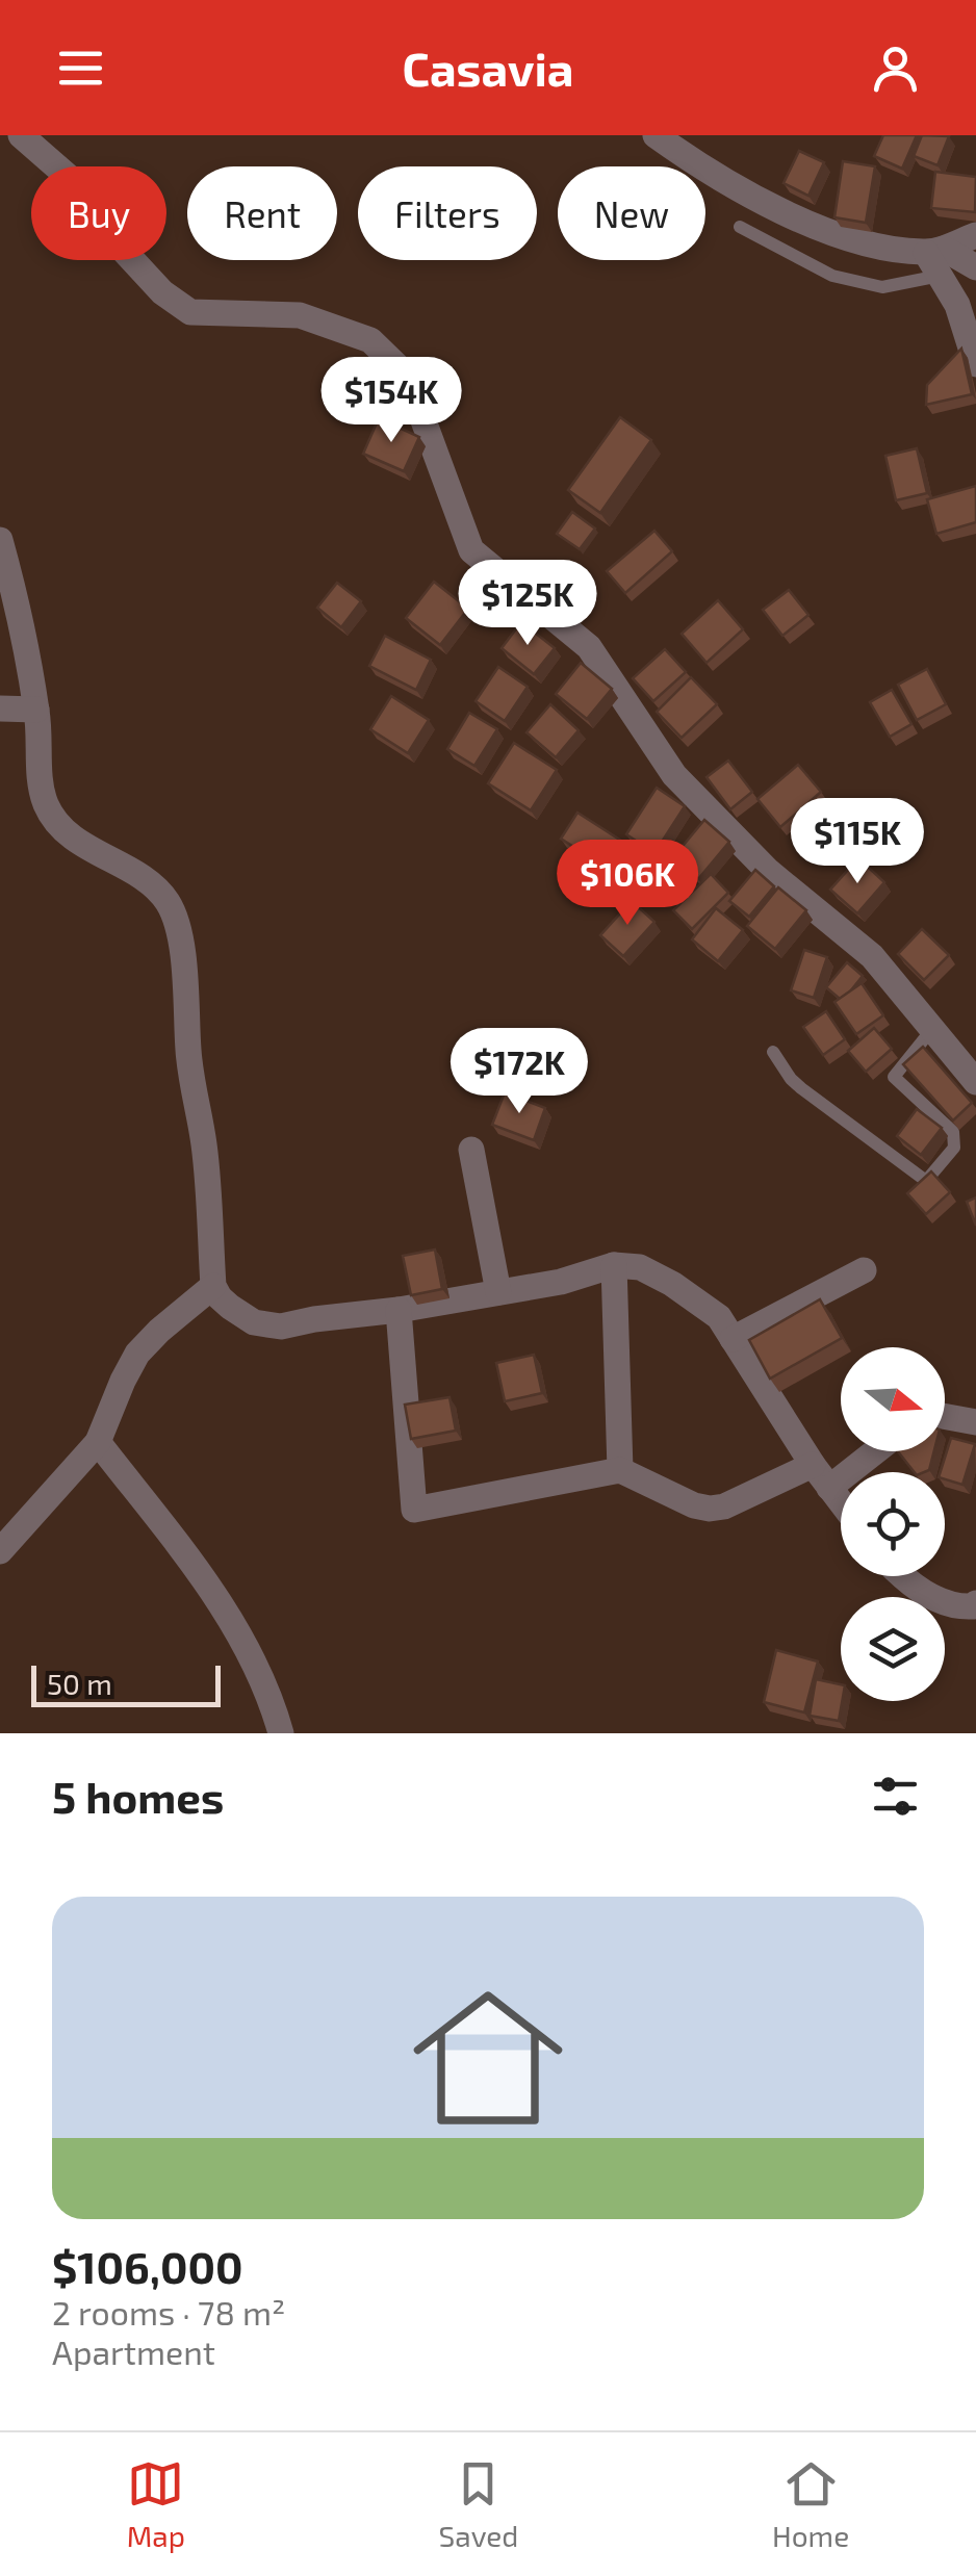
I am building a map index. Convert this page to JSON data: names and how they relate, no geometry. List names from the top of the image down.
{
  "scale_bar": "50 m",
  "north": "right",
  "page": {
    "header": "Casavia",
    "chip": [
      "Buy",
      "Rent",
      "Filters",
      "New"
    ],
    "price": [
      "$154K",
      "$125K",
      "$115K",
      "$106K",
      "$172K"
    ],
    "scale": "50 m",
    "heading": "5 homes",
    "list": [
      {
        "name": "$106,000",
        "note": "2 rooms · 78 m² · Apartment"
      }
    ],
    "tabs": ["Map", "Saved", "Home"]
  }
}
